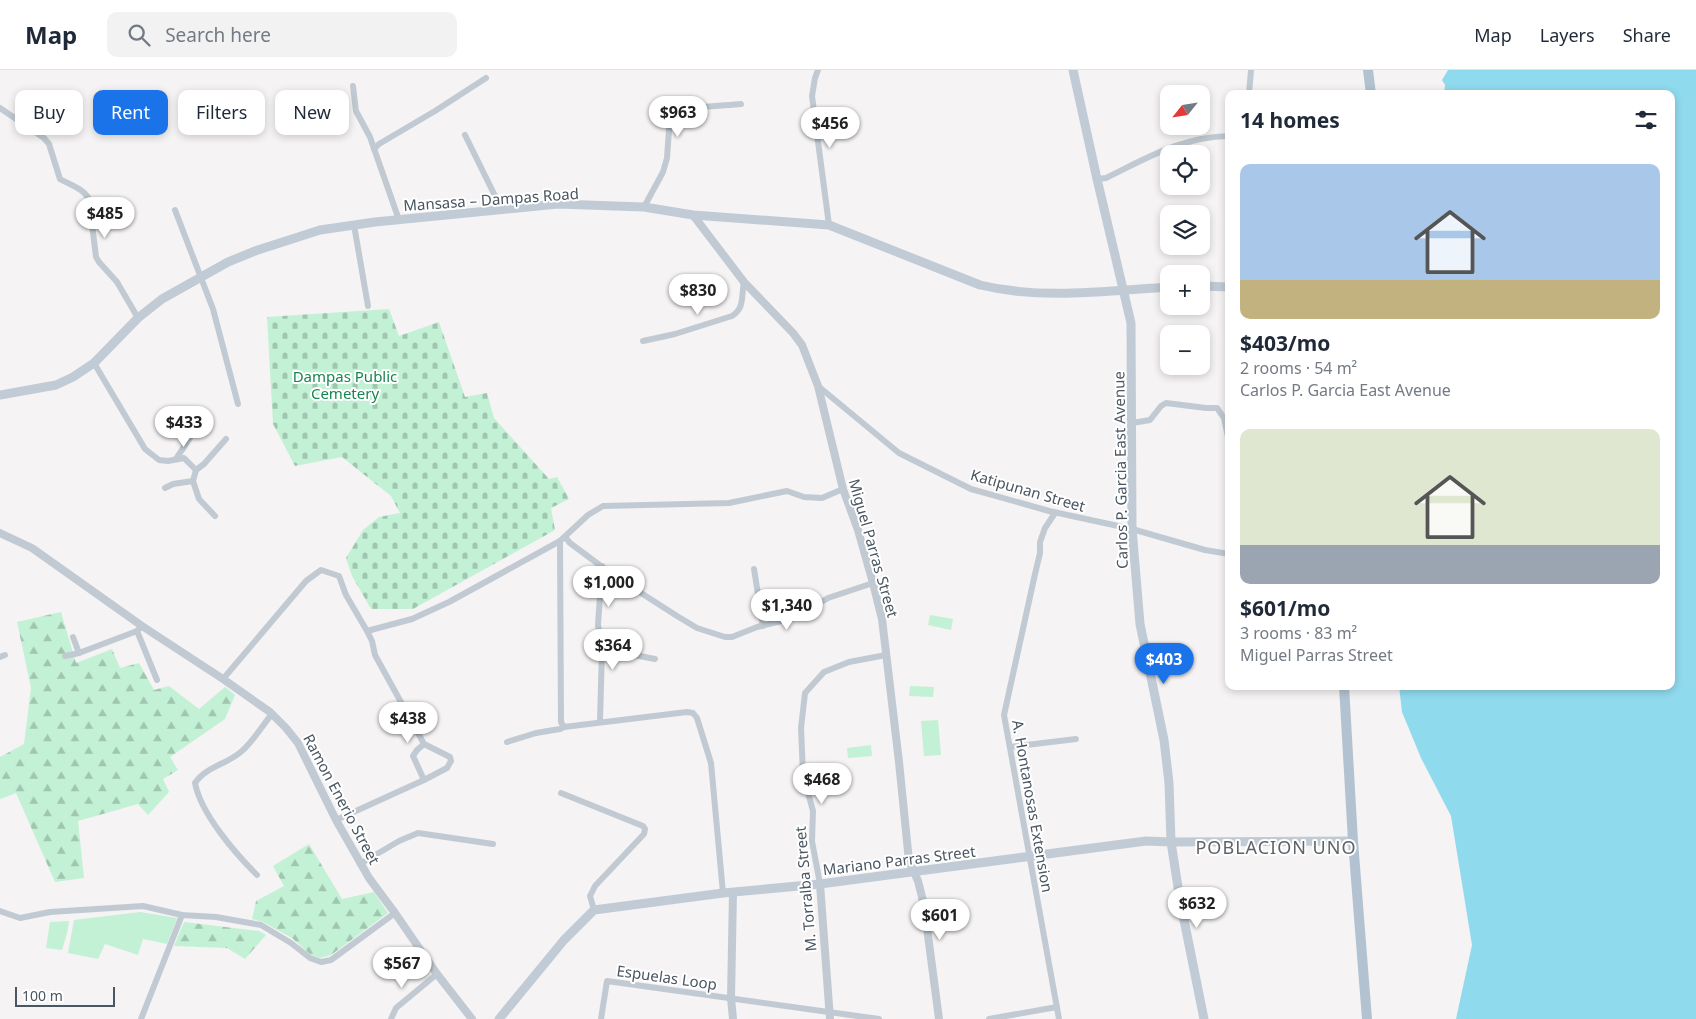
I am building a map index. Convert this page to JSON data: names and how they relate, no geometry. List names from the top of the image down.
{
  "streets": {
    "main road": ["Mansasa – Dampas Road", "Carlos P. Garcia East Avenue", "Mariano Parras Street"],
    "street": [
      "Katipunan Street",
      "Miguel Parras Street",
      "Ramon Enerio Street",
      "A. Hontanosas Extension",
      "M. Torralba Street",
      "Espuelas Loop"
    ]
  },
  "crossings": [
    ["Mansasa – Dampas Road", "Carlos P. Garcia East Avenue"],
    ["Mansasa – Dampas Road", "Miguel Parras Street"],
    ["Carlos P. Garcia East Avenue", "Katipunan Street"],
    ["Carlos P. Garcia East Avenue", "Mariano Parras Street"],
    ["Katipunan Street", "Miguel Parras Street"],
    ["Katipunan Street", "A. Hontanosas Extension"],
    ["Miguel Parras Street", "Mariano Parras Street"],
    ["Miguel Parras Street", "M. Torralba Street"],
    ["A. Hontanosas Extension", "Mariano Parras Street"],
    ["Mariano Parras Street", "M. Torralba Street"]
  ],
  "districts": ["POBLACION UNO"],
  "parks": ["Dampas Public Cemetery"],
  "scale_bar": "100 m",
  "north": "bottom left",
  "page": {
    "header": "Map",
    "search": "Search here",
    "nav": ["Map", "Layers", "Share"],
    "map_buttons": ["+", "−"],
    "chip": [
      "Buy",
      "Rent",
      "Filters",
      "New"
    ],
    "heading": "14 homes",
    "price": [
      "$963",
      "$456",
      "$485",
      "$830",
      "$433",
      "$1,000",
      "$1,340",
      "$364",
      "$403",
      "$438",
      "$468",
      "$632",
      "$601",
      "$567"
    ],
    "list": [
      {
        "name": "$403/mo",
        "note": "2 rooms · 54 m² · Carlos P. Garcia East Avenue"
      },
      {
        "name": "$601/mo",
        "note": "3 rooms · 83 m² · Miguel Parras Street"
      }
    ],
    "scale": "100 m"
  }
}
